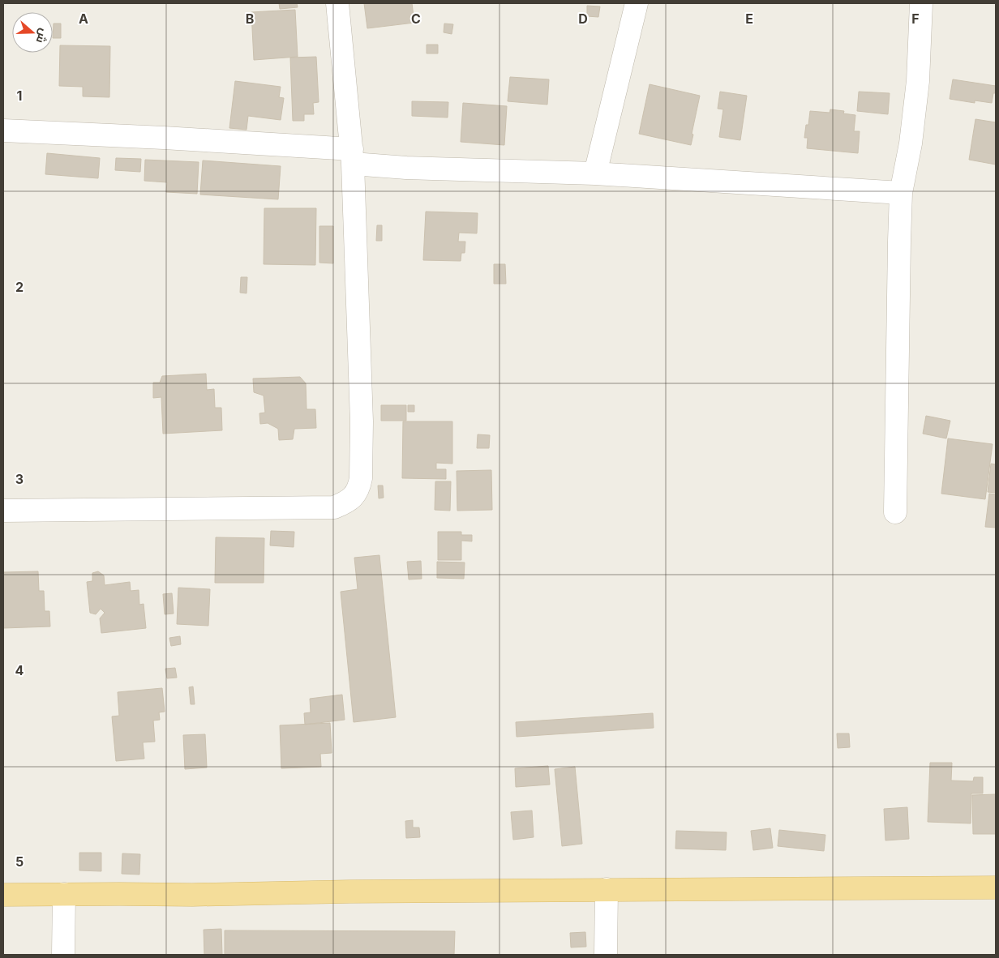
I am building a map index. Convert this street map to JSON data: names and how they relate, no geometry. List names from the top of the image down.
{
  "north": "right",
  "grid": {
    "columns": [
      "A",
      "B",
      "C",
      "D",
      "E",
      "F"
    ],
    "rows": [
      "1",
      "2",
      "3",
      "4",
      "5"
    ]
  }
}
